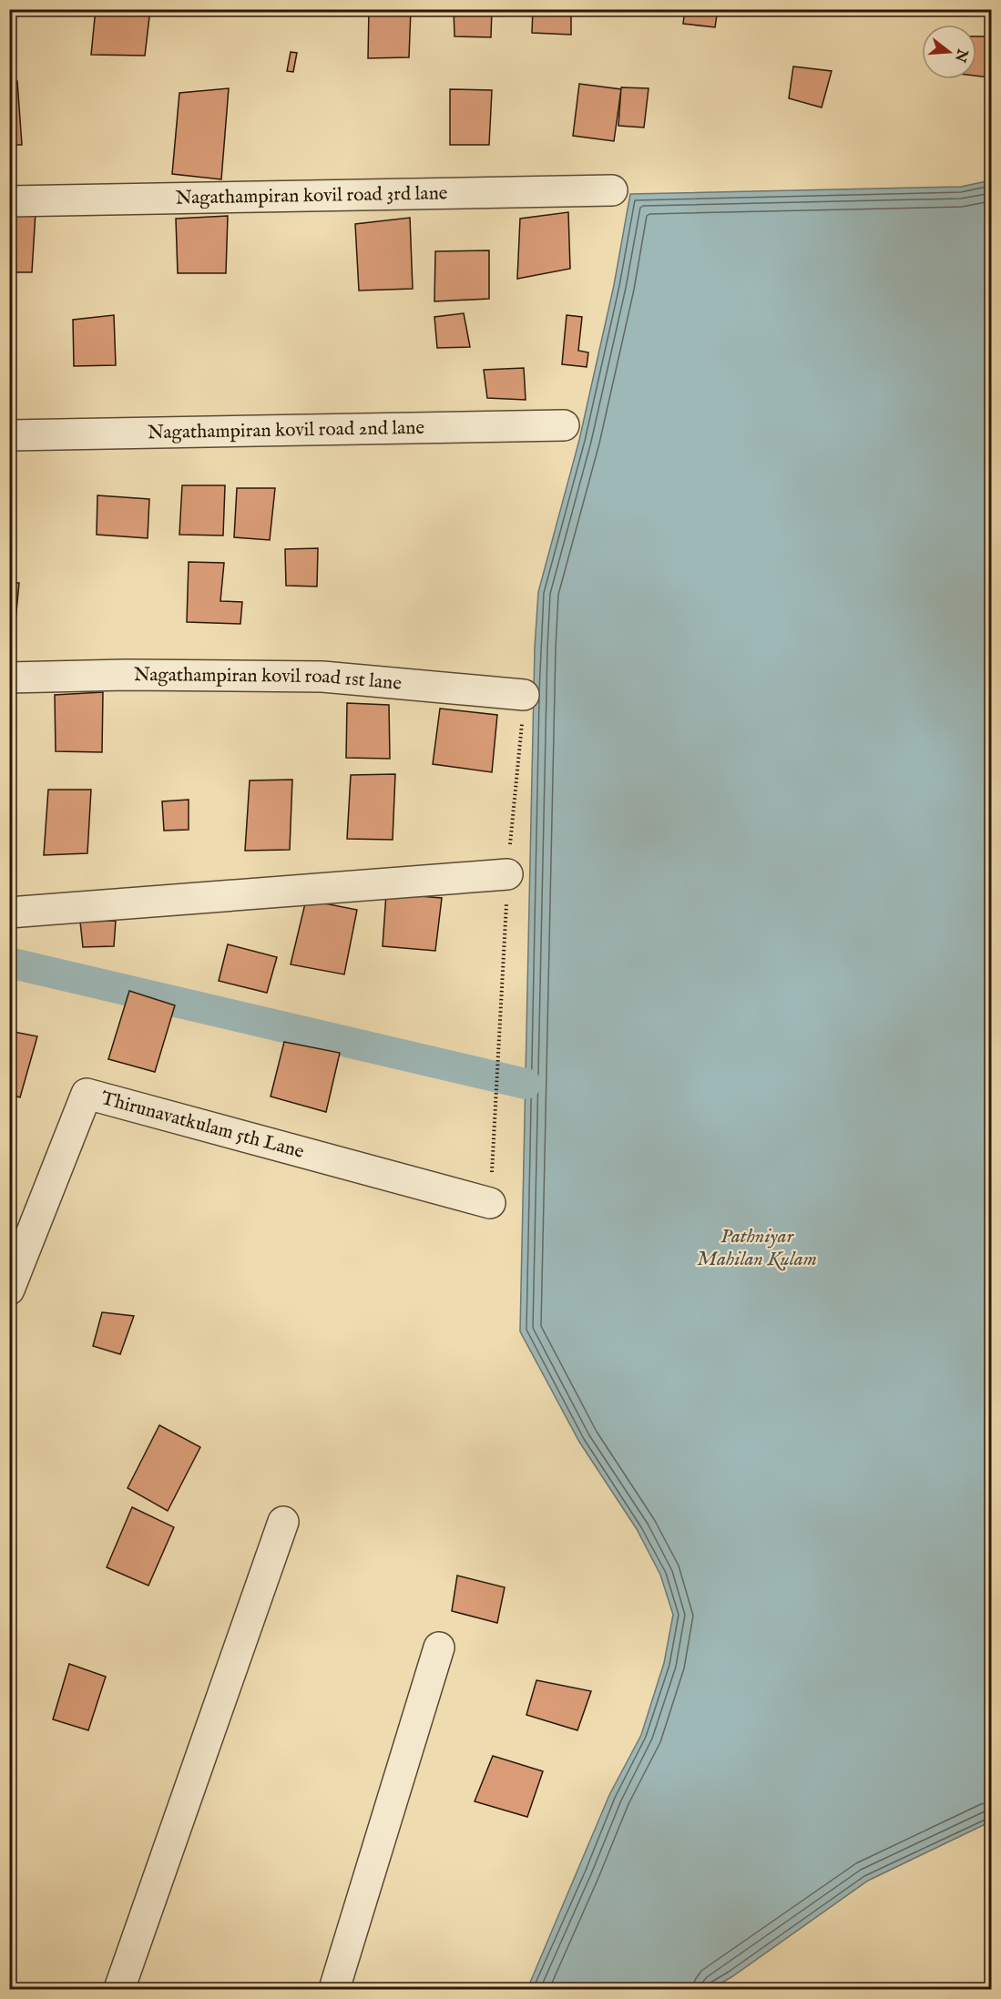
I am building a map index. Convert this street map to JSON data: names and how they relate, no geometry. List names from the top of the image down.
{
  "streets": {
    "street": [
      "Nagathampiran kovil road 3rd lane",
      "Nagathampiran kovil road 2nd lane",
      "Nagathampiran kovil road 1st lane",
      "Thirunavatkulam 5th Lane"
    ]
  },
  "water": ["Pathniyar Mahilan Kulam"],
  "north": "right"
}
